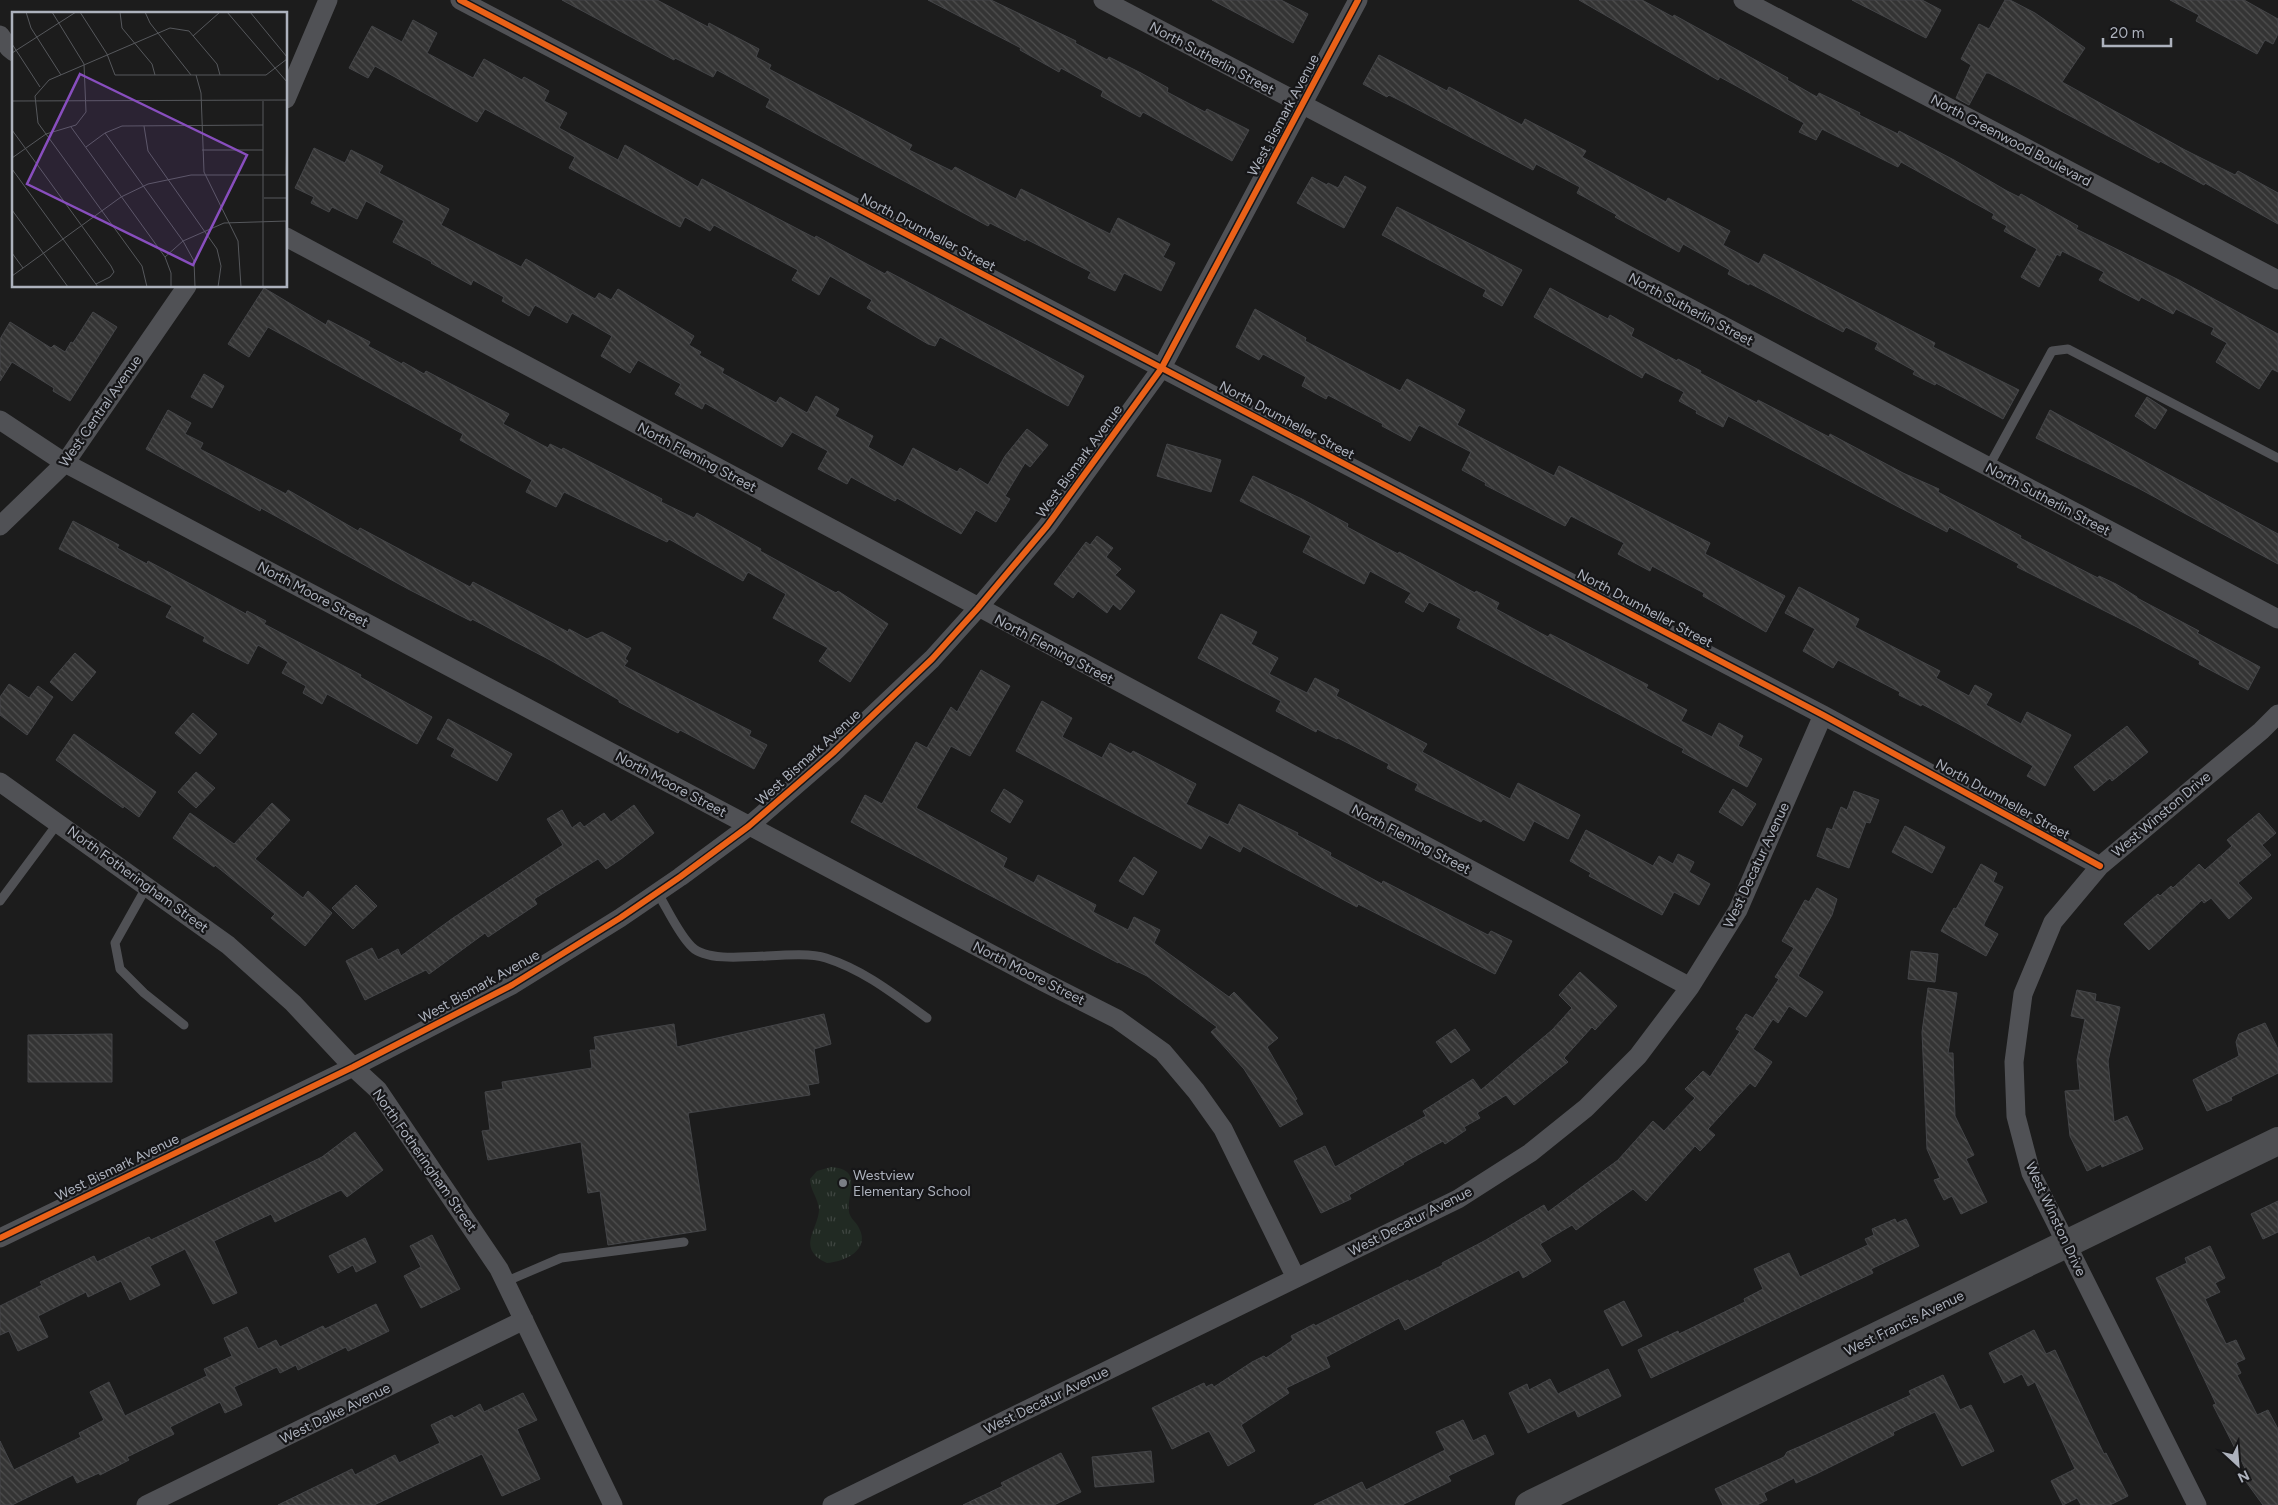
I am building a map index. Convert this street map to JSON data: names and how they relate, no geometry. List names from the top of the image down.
{
  "streets": {
    "main road": ["West Francis Avenue"],
    "street": [
      "North Sutherlin Street",
      "West Bismark Avenue",
      "North Greenwood Boulevard",
      "North Drumheller Street",
      "West Central Avenue",
      "North Fleming Street",
      "North Moore Street",
      "West Winston Drive",
      "West Decatur Avenue",
      "North Fotheringham Street",
      "West Dalke Avenue"
    ]
  },
  "crossings": [
    ["North Sutherlin Street", "West Bismark Avenue"],
    ["West Bismark Avenue", "North Drumheller Street"],
    ["West Bismark Avenue", "North Fleming Street"],
    ["West Bismark Avenue", "North Moore Street"],
    ["West Bismark Avenue", "North Fotheringham Street"],
    ["North Drumheller Street", "West Winston Drive"],
    ["North Drumheller Street", "West Decatur Avenue"],
    ["West Central Avenue", "North Moore Street"],
    ["North Fleming Street", "West Decatur Avenue"],
    ["North Moore Street", "West Decatur Avenue"],
    ["West Winston Drive", "West Francis Avenue"],
    ["North Fotheringham Street", "West Dalke Avenue"]
  ],
  "places": ["Westview Elementary School"],
  "scale_bar": "20 m",
  "north": "bottom right"
}
